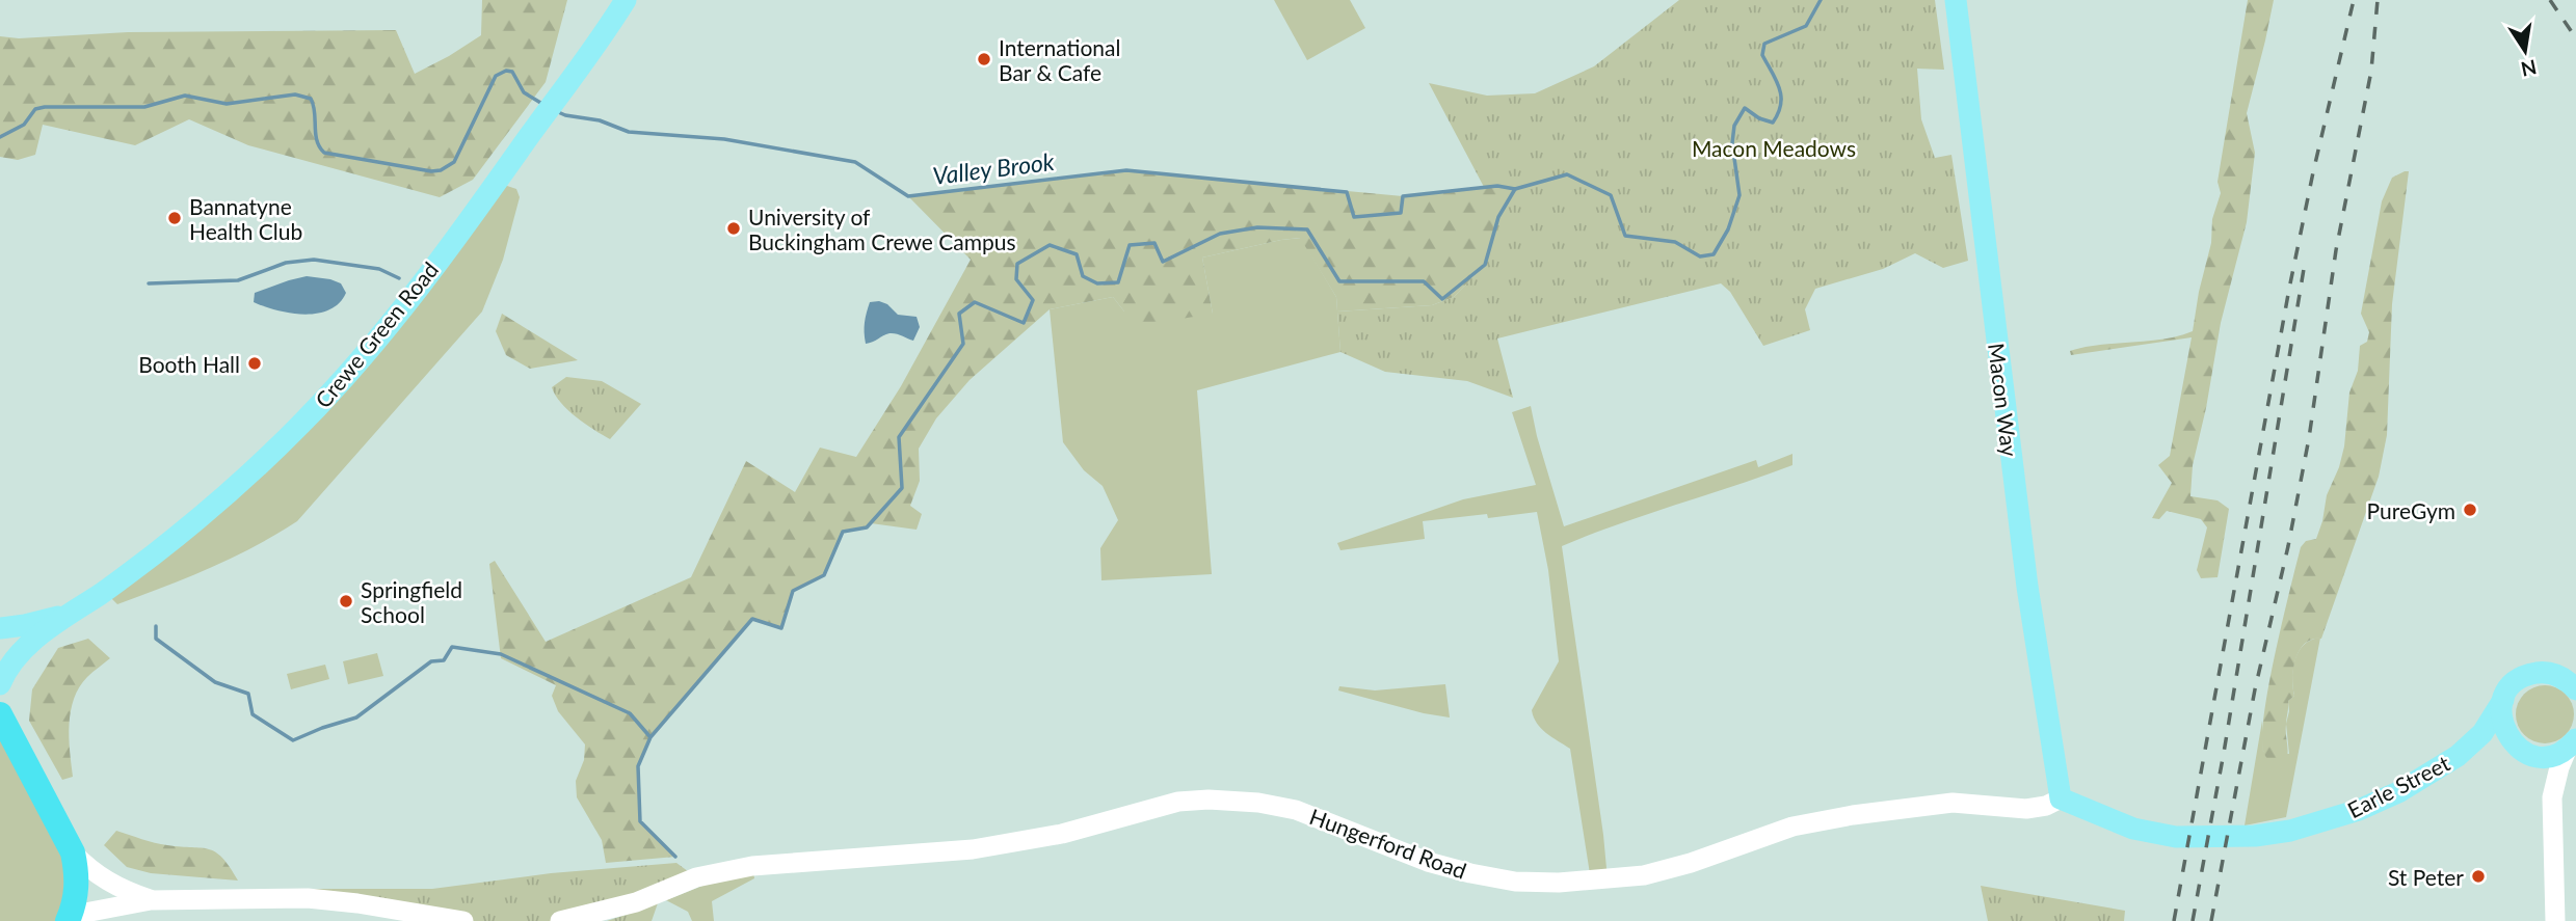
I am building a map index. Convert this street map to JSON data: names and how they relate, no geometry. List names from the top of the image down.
{
  "streets": {
    "main road": ["Crewe Green Road", "Macon Way", "Earle Street"],
    "street": ["Hungerford Road"]
  },
  "crossings": [
    ["Macon Way", "Earle Street"],
    ["Macon Way", "Hungerford Road"],
    ["Earle Street", "Hungerford Road"]
  ],
  "water": ["Valley Brook"],
  "parks": ["Macon Meadows"],
  "places": [
    "International Bar & Cafe",
    "Bannatyne Health Club",
    "University of Buckingham Crewe Campus",
    "Booth Hall",
    "PureGym",
    "Springfield School",
    "St Peter"
  ],
  "north": "bottom"
}
